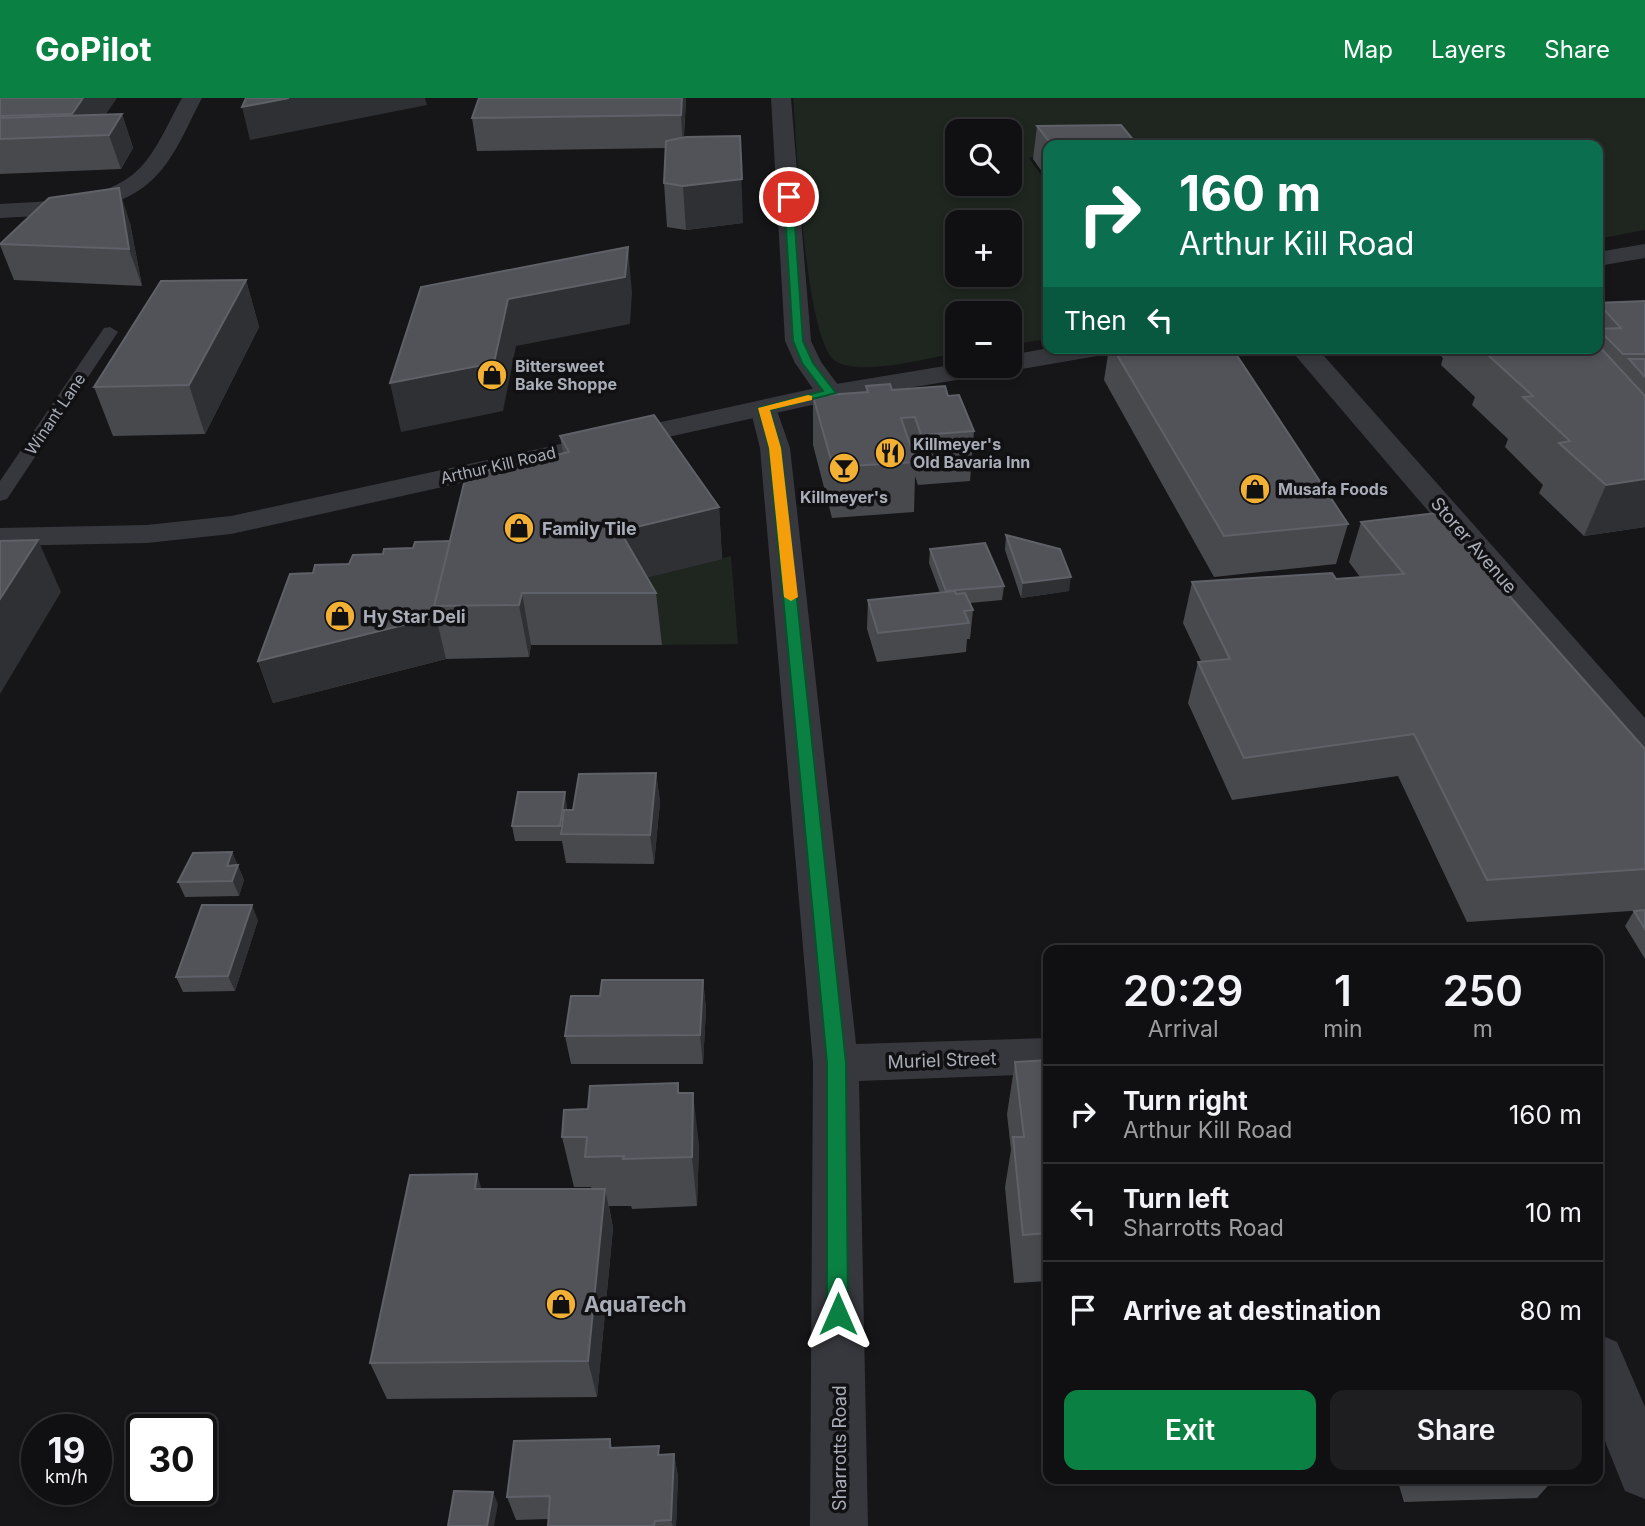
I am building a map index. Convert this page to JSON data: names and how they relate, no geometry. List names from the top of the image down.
{
  "streets": {
    "street": [
      "Arthur Kill Road",
      "Storer Avenue",
      "Muriel Street",
      "Sharrotts Road"
    ],
    "lane": ["Winant Lane"]
  },
  "crossings": [
    ["Arthur Kill Road", "Sharrotts Road"],
    ["Muriel Street", "Sharrotts Road"]
  ],
  "places": {
    "shop": [
      "Bittersweet Bake Shoppe",
      "Musafa Foods",
      "Family Tile",
      "Hy Star Deli",
      "AquaTech"
    ],
    "restaurant": ["Killmeyer's Old Bavaria Inn"],
    "bar": ["Killmeyer's"]
  },
  "page": {
    "header": "GoPilot",
    "nav": ["Map", "Layers", "Share"],
    "map_buttons": ["+", "−"],
    "turn": ["160 m", "Arthur Kill Road"],
    "then": "Then",
    "eta": [
      "20:29",
      "Arrival",
      "1",
      "min",
      "250",
      "m"
    ],
    "list": [
      {
        "name": "Turn right",
        "note": "Arthur Kill Road",
        "value": "160 m"
      },
      {
        "name": "Turn left",
        "note": "Sharrotts Road",
        "value": "10 m"
      },
      {
        "name": "Arrive at destination",
        "value": "80 m"
      }
    ],
    "buttons": ["Exit", "Share"],
    "speed": "19 km/h",
    "limit": "30"
  }
}
